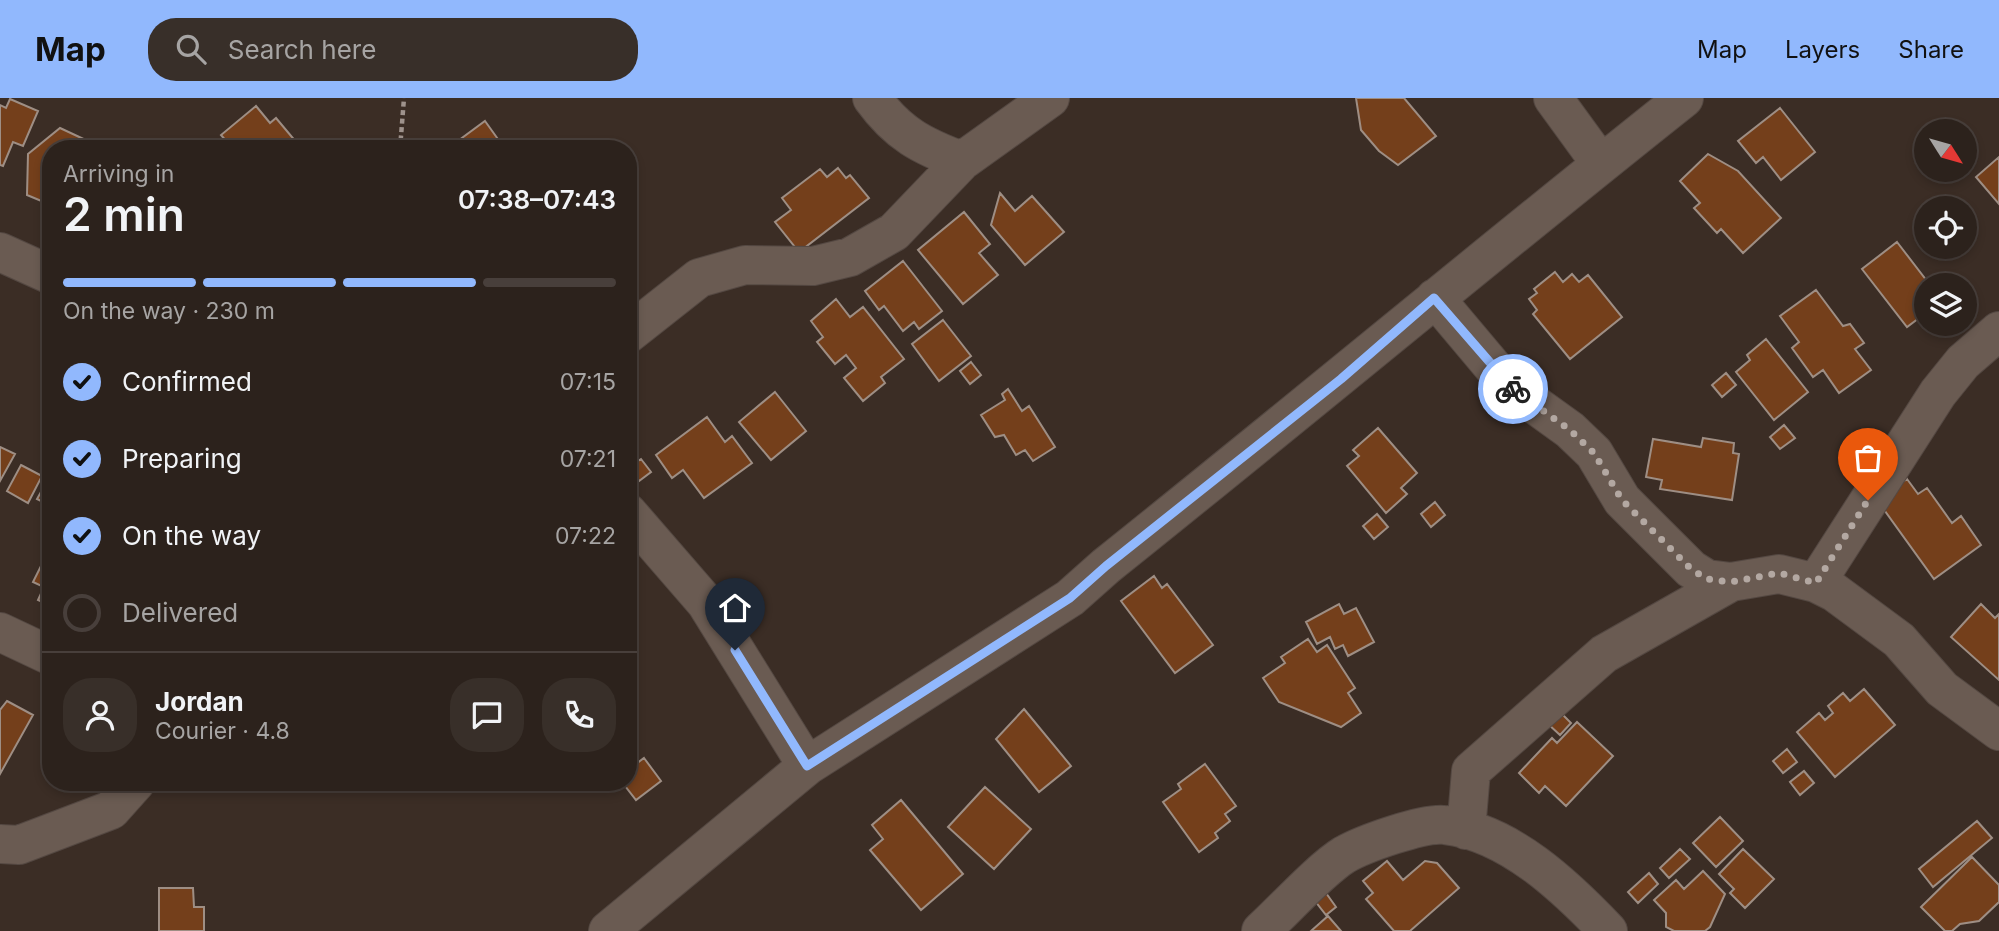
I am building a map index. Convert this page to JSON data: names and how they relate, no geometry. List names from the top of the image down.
{
  "north": "bottom right",
  "page": {
    "header": "Map",
    "search": "Search here",
    "nav": ["Map", "Layers", "Share"],
    "heading": ["2 min", "Arriving in", "07:38–07:43"],
    "panel": ["Jordan", "Courier · 4.8"],
    "bar": "On the way · 230 m",
    "list": [
      ["Confirmed", "07:15"],
      ["Preparing", "07:21"],
      ["On the way", "07:22"],
      "Delivered"
    ]
  }
}
